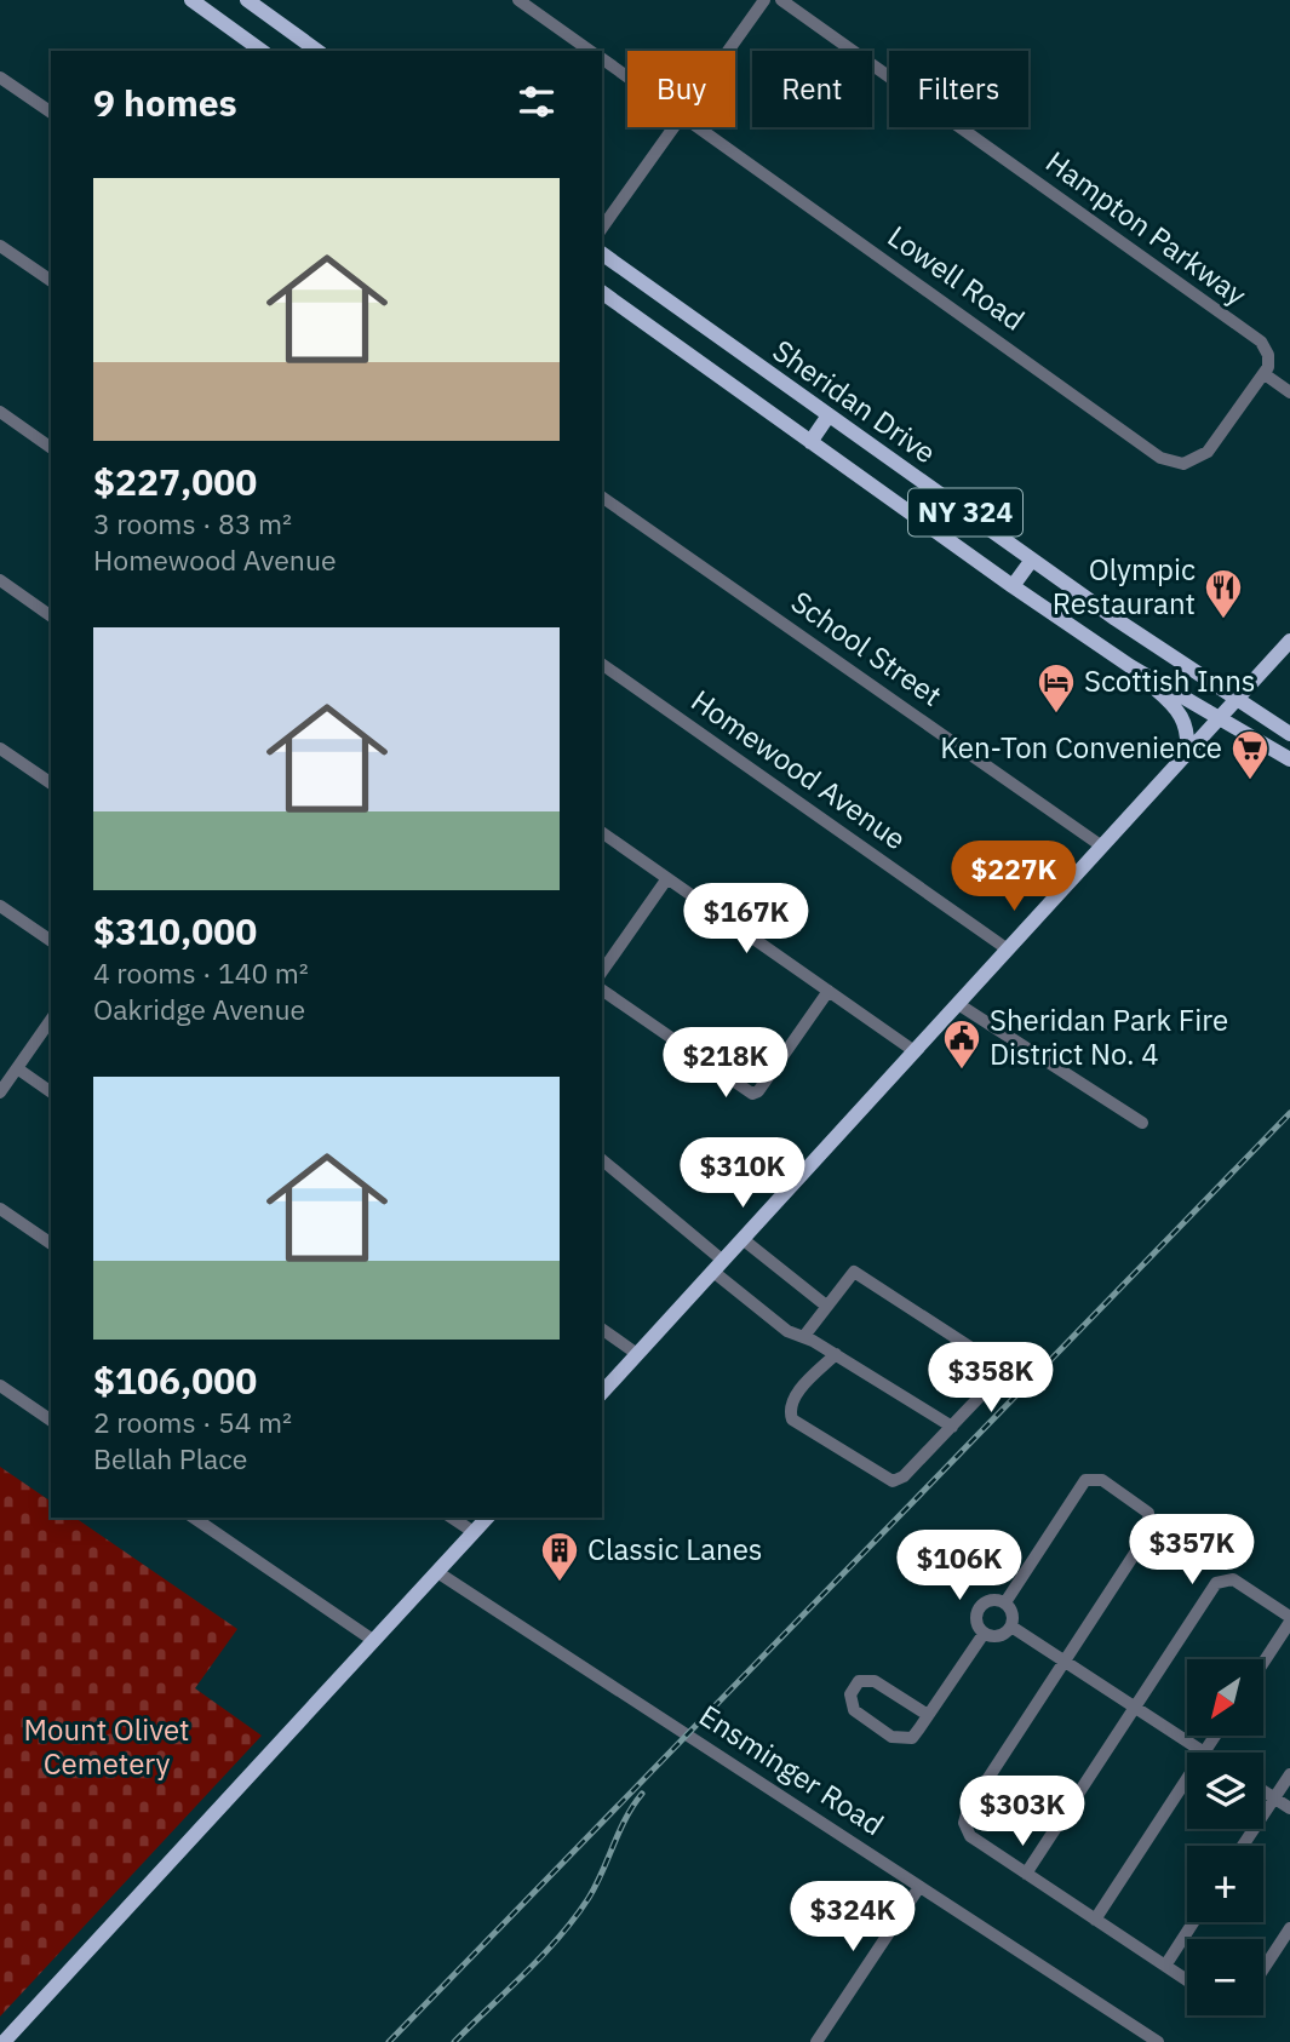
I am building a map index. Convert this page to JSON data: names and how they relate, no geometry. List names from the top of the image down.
{
  "streets": {
    "main road": ["Sheridan Drive", "NY 324"],
    "street": [
      "Hampton Parkway",
      "Lowell Road",
      "School Street",
      "Homewood Avenue",
      "Ensminger Road"
    ]
  },
  "crossings": [
    ["Hampton Parkway", "Lowell Road"]
  ],
  "parks": ["Mount Olivet Cemetery"],
  "places": {
    "restaurant": ["Olympic Restaurant"],
    "hotel": ["Scottish Inns"],
    "supermarket": ["Ken-Ton Convenience"],
    "public building": ["Sheridan Park Fire District No. 4"],
    "building": ["Classic Lanes"]
  },
  "north": "bottom left",
  "page": {
    "chip": ["Buy", "Rent", "Filters"],
    "heading": "9 homes",
    "list": [
      {
        "name": "$227,000",
        "note": "3 rooms · 83 m² · Homewood Avenue"
      },
      {
        "name": "$310,000",
        "note": "4 rooms · 140 m² · Oakridge Avenue"
      },
      {
        "name": "$106,000",
        "note": "2 rooms · 54 m² · Bellah Place"
      }
    ],
    "price": [
      "$227K",
      "$167K",
      "$218K",
      "$310K",
      "$358K",
      "$357K",
      "$106K",
      "$303K",
      "$324K"
    ],
    "map_buttons": ["+", "−"]
  }
}
